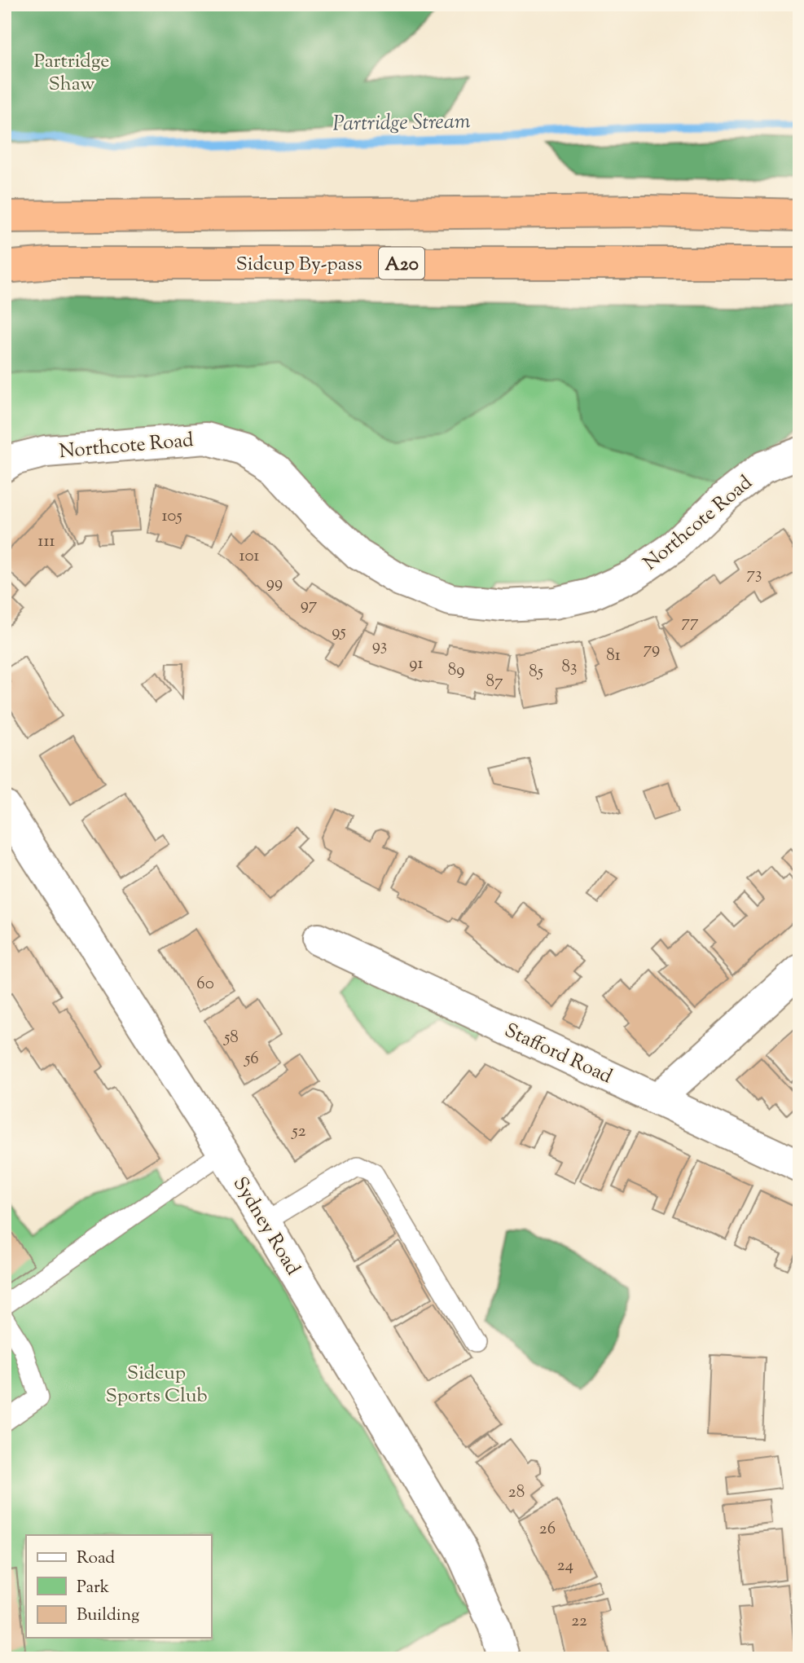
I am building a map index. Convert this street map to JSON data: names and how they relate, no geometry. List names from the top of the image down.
{
  "streets": {
    "highway": ["Sidcup By-pass", "A20"],
    "street": ["Northcote Road", "Stafford Road", "Sydney Road"]
  },
  "water": ["Partridge Stream"],
  "parks": ["Partridge Shaw", "Sidcup Sports Club"],
  "house_numbers": [
    "105",
    "111",
    "101",
    "73",
    "99",
    "97",
    "77",
    "95",
    "93",
    "79",
    "81",
    "91",
    "83",
    "89",
    "85",
    "87",
    "60",
    "58",
    "56",
    "52",
    "28",
    "26",
    "24",
    "22"
  ],
  "legend": ["Road", "Park", "Building"]
}
